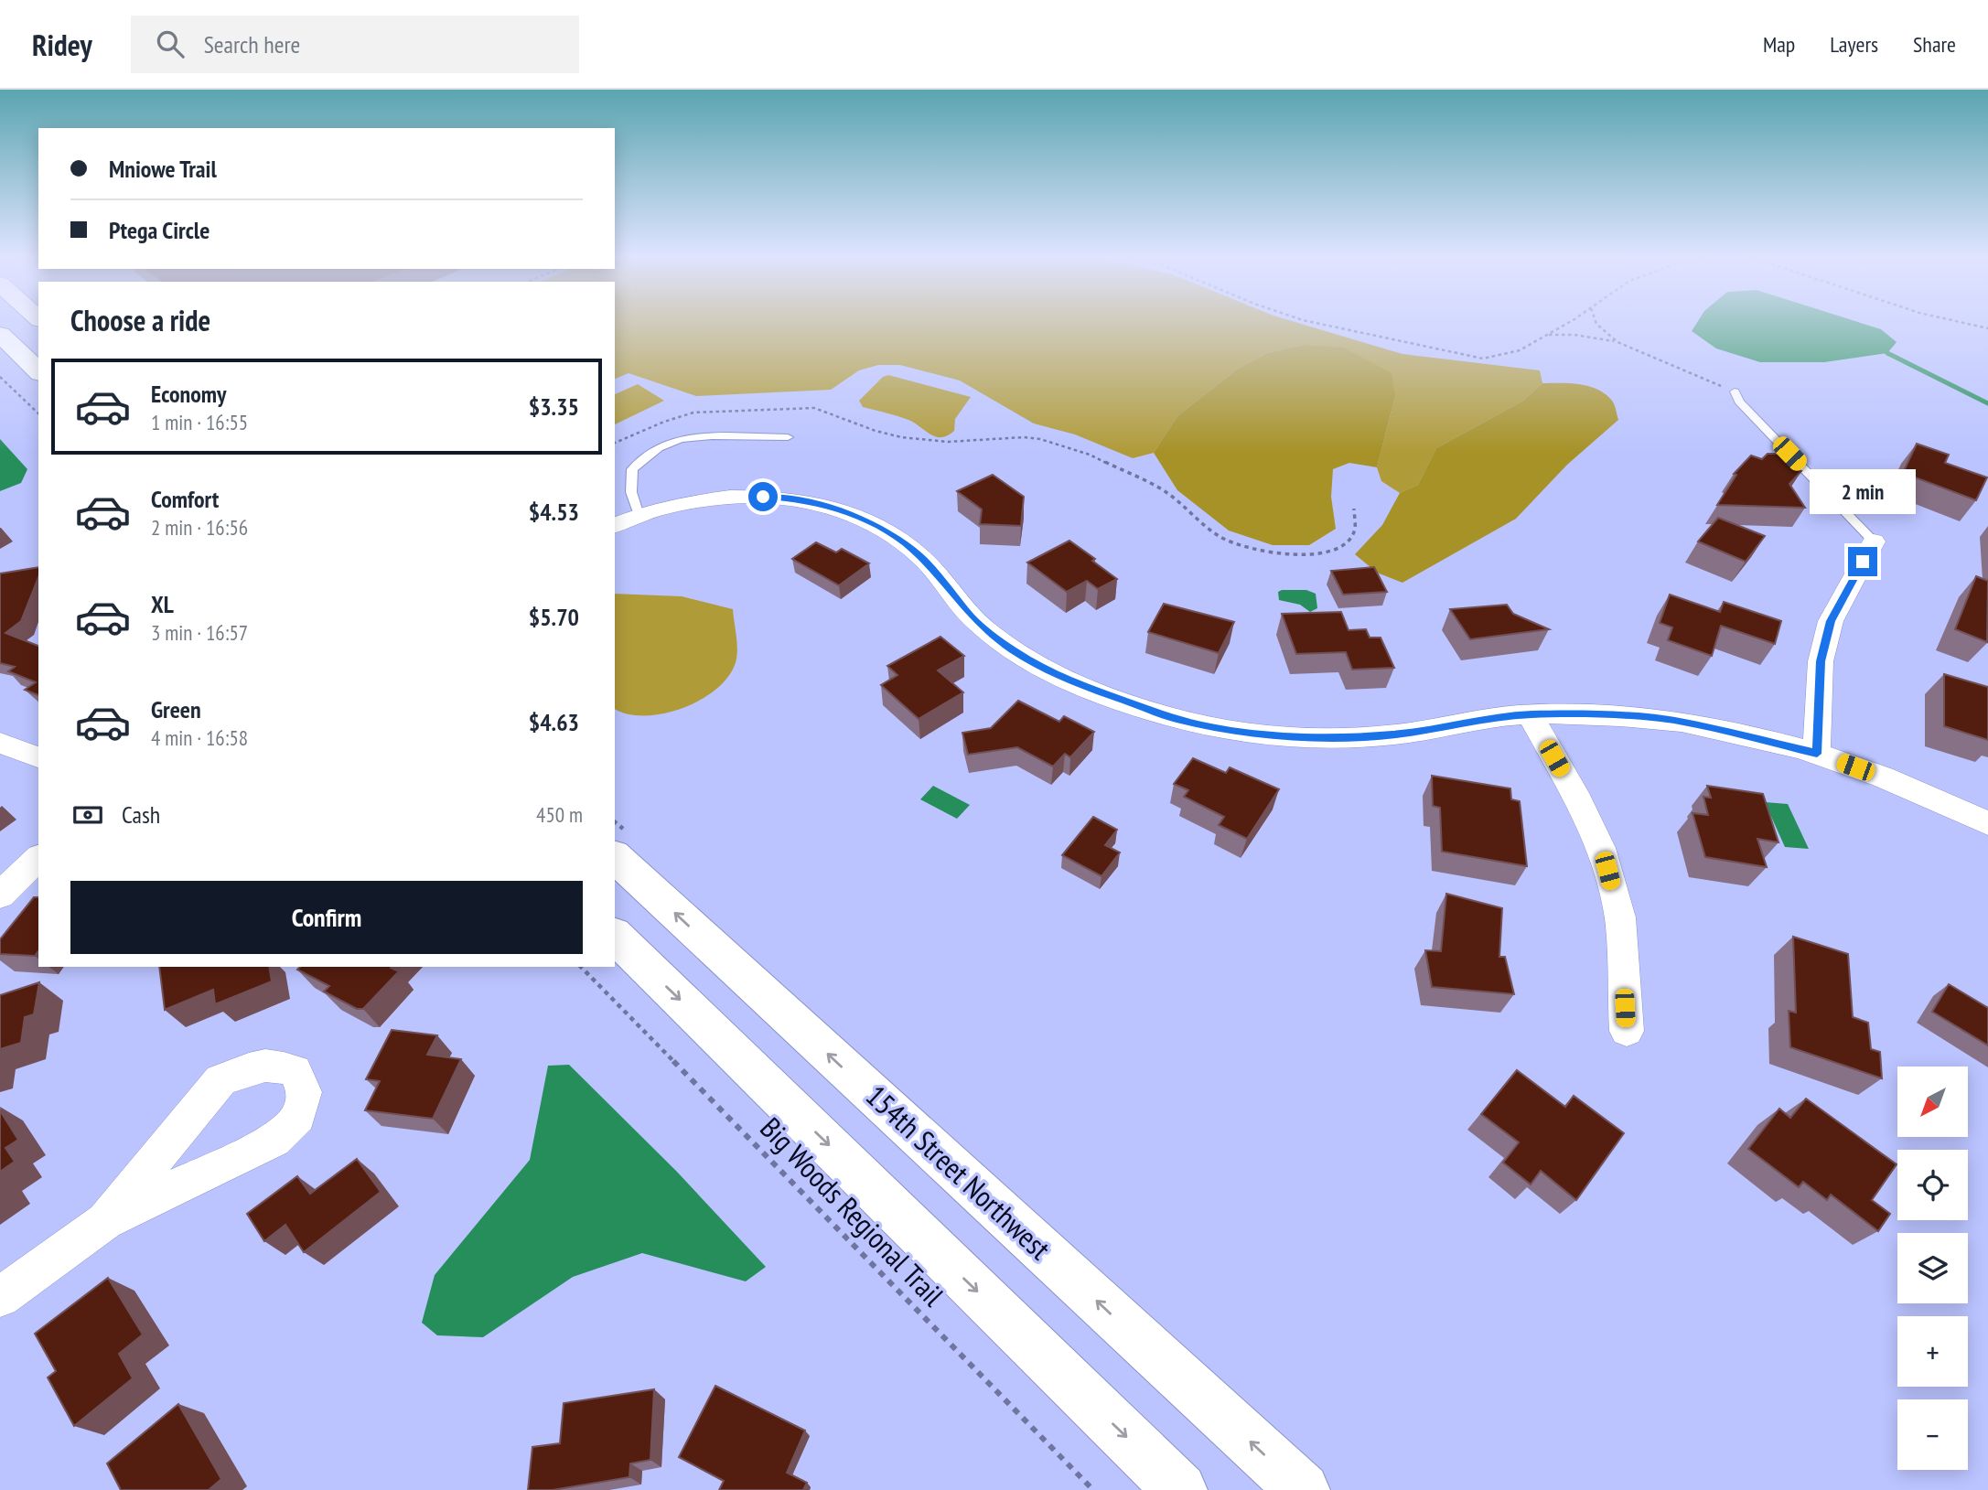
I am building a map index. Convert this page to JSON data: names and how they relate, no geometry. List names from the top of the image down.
{
  "streets": {
    "street": ["154th Street Northwest"],
    "path": ["Big Woods Regional Trail"]
  },
  "north": "bottom left",
  "page": {
    "header": "Ridey",
    "search": "Search here",
    "nav": ["Map", "Layers", "Share"],
    "banner": ["Mniowe Trail", "Ptega Circle"],
    "heading": "Choose a ride",
    "list": [
      {
        "name": "Economy",
        "note": "1 min · 16:55",
        "value": "$3.35"
      },
      {
        "name": "Comfort",
        "note": "2 min · 16:56",
        "value": "$4.53"
      },
      {
        "name": "XL",
        "note": "3 min · 16:57",
        "value": "$5.70"
      },
      {
        "name": "Green",
        "note": "4 min · 16:58",
        "value": "$4.63"
      }
    ],
    "bubble": "2 min",
    "pay": ["Cash", "450 m"],
    "buttons": "Confirm",
    "map_buttons": ["+", "−"]
  }
}
